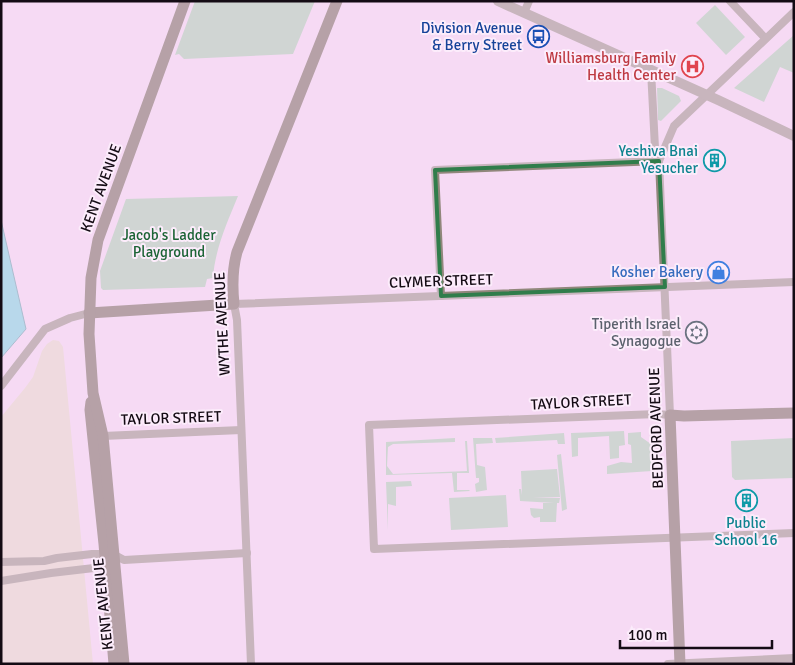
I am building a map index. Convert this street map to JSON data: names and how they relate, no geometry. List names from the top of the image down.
{
  "streets": {
    "main road": [
      "KENT AVENUE",
      "CLYMER STREET",
      "WYTHE AVENUE",
      "TAYLOR STREET",
      "BEDFORD AVENUE"
    ]
  },
  "crossings": [
    ["KENT AVENUE", "CLYMER STREET"],
    ["KENT AVENUE", "TAYLOR STREET"],
    ["CLYMER STREET", "WYTHE AVENUE"],
    ["CLYMER STREET", "BEDFORD AVENUE"],
    ["WYTHE AVENUE", "TAYLOR STREET"],
    ["TAYLOR STREET", "BEDFORD AVENUE"]
  ],
  "parks": ["Jacob's Ladder Playground"],
  "places": {
    "bus stop": ["Division Avenue & Berry Street"],
    "hospital": ["Williamsburg Family Health Center"],
    "building": ["Yeshiva Bnai Yesucher", "Public School 16"],
    "shop": ["Kosher Bakery"],
    "synagogue": ["Tiperith Israel Synagogue"]
  },
  "scale_bar": "100 m"
}
